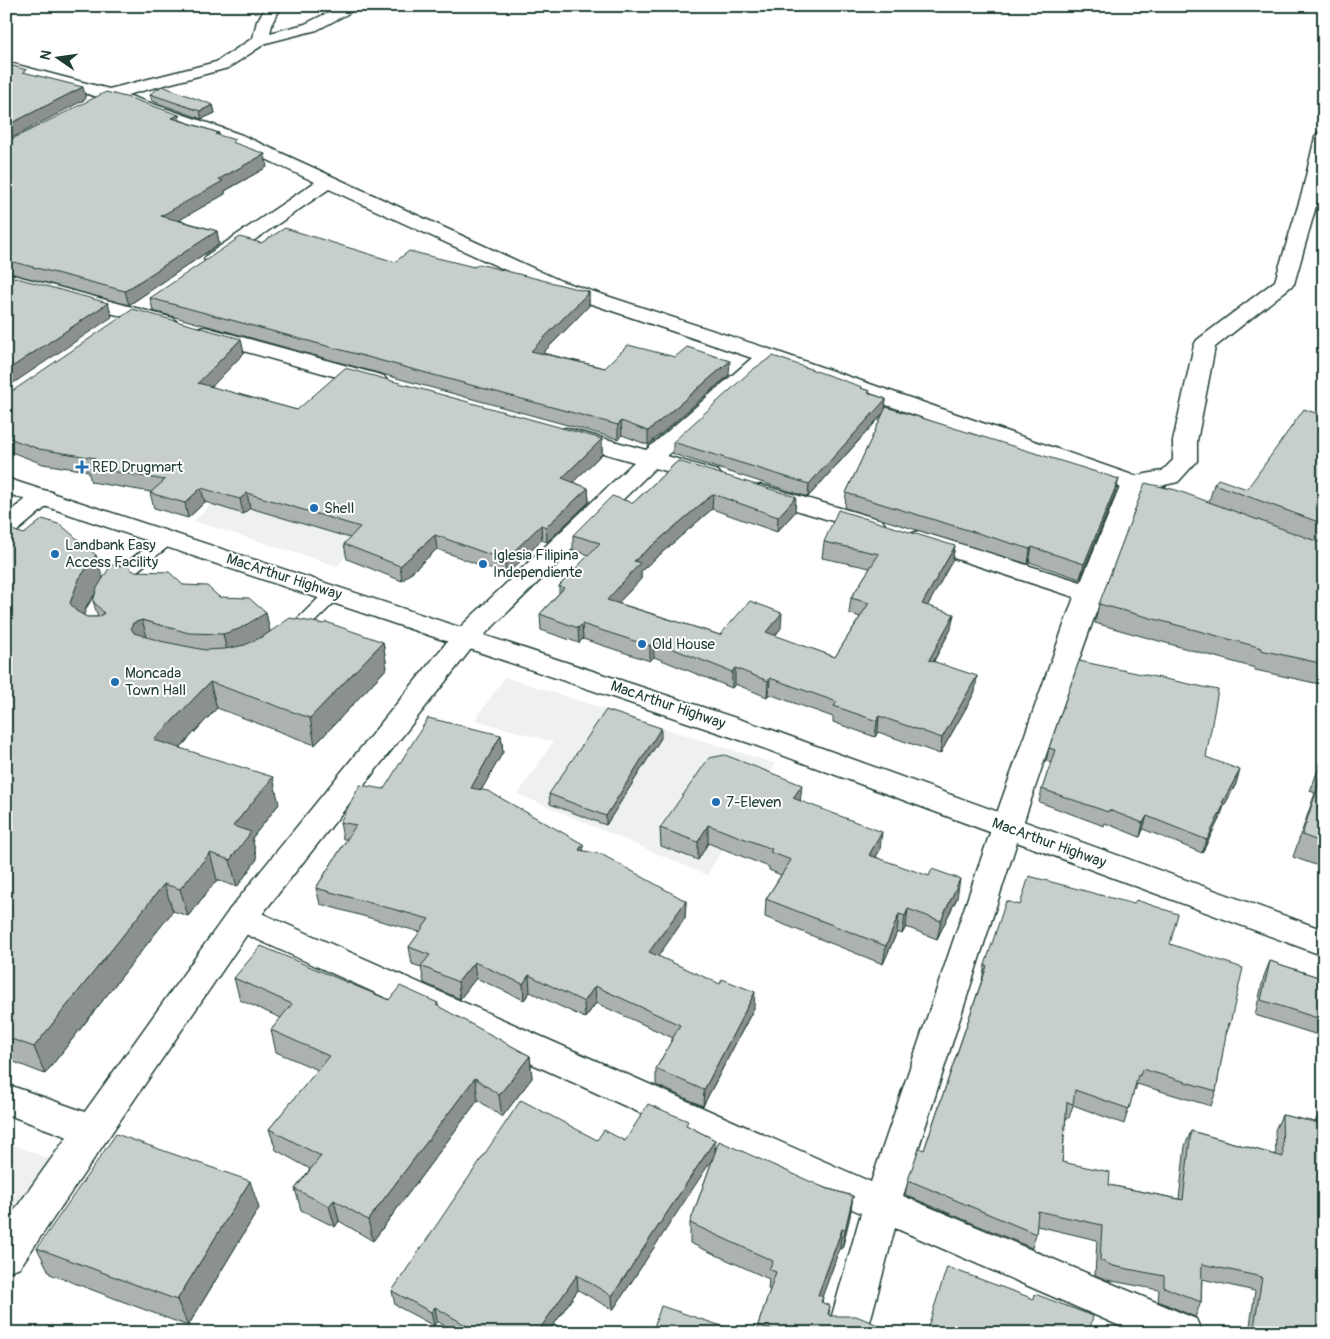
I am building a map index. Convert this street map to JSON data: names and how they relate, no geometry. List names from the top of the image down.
{
  "streets": {
    "main road": ["MacArthur Highway"]
  },
  "places": {
    "health": ["RED Drugmart"],
    "other": [
      "Shell",
      "Landbank Easy Access Facility",
      "Iglesia Filipina Independiente",
      "Old House",
      "Moncada Town Hall",
      "7-Eleven"
    ]
  },
  "north": "left"
}
